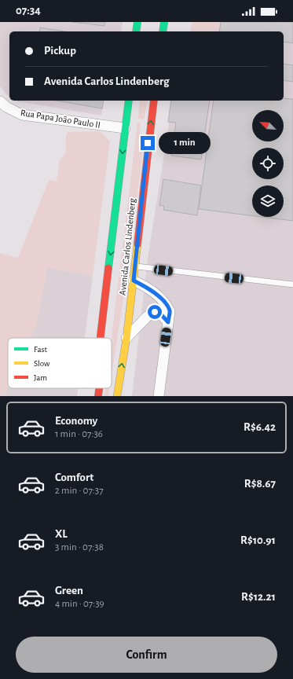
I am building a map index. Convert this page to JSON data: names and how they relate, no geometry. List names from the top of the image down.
{
  "streets": {
    "main road": ["Avenida Carlos Lindenberg"],
    "street": ["Rua Papa João Paulo II"]
  },
  "crossings": [
    ["Rua Papa João Paulo II", "Avenida Carlos Lindenberg"]
  ],
  "legend": ["Fast", "Slow", "Jam"],
  "north": "top left",
  "page": {
    "status": "07:34",
    "banner": ["Pickup", "Avenida Carlos Lindenberg"],
    "bubble": "1 min",
    "list": [
      {
        "name": "Economy",
        "note": "1 min · 07:36",
        "value": "R$6.42"
      },
      {
        "name": "Comfort",
        "note": "2 min · 07:37",
        "value": "R$8.67"
      },
      {
        "name": "XL",
        "note": "3 min · 07:38",
        "value": "R$10.91"
      },
      {
        "name": "Green",
        "note": "4 min · 07:39",
        "value": "R$12.21"
      }
    ],
    "buttons": "Confirm"
  }
}
